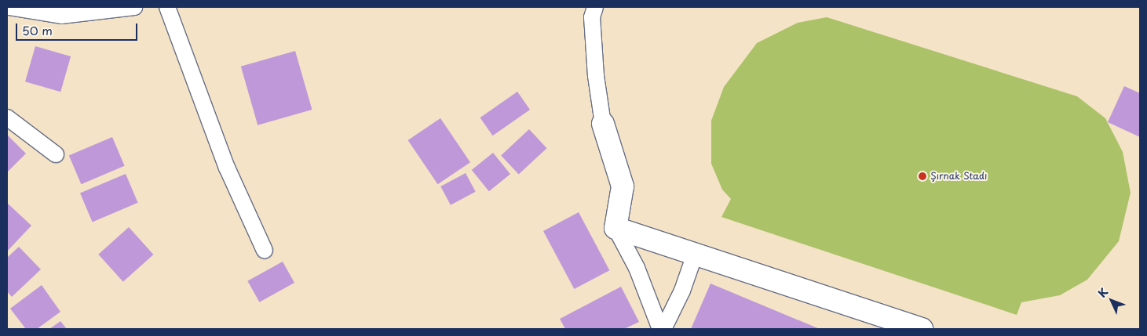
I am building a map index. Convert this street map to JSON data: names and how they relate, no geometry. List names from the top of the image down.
{
  "places": ["Şırnak Stadı"],
  "scale_bar": "50 m",
  "north": "top left"
}
